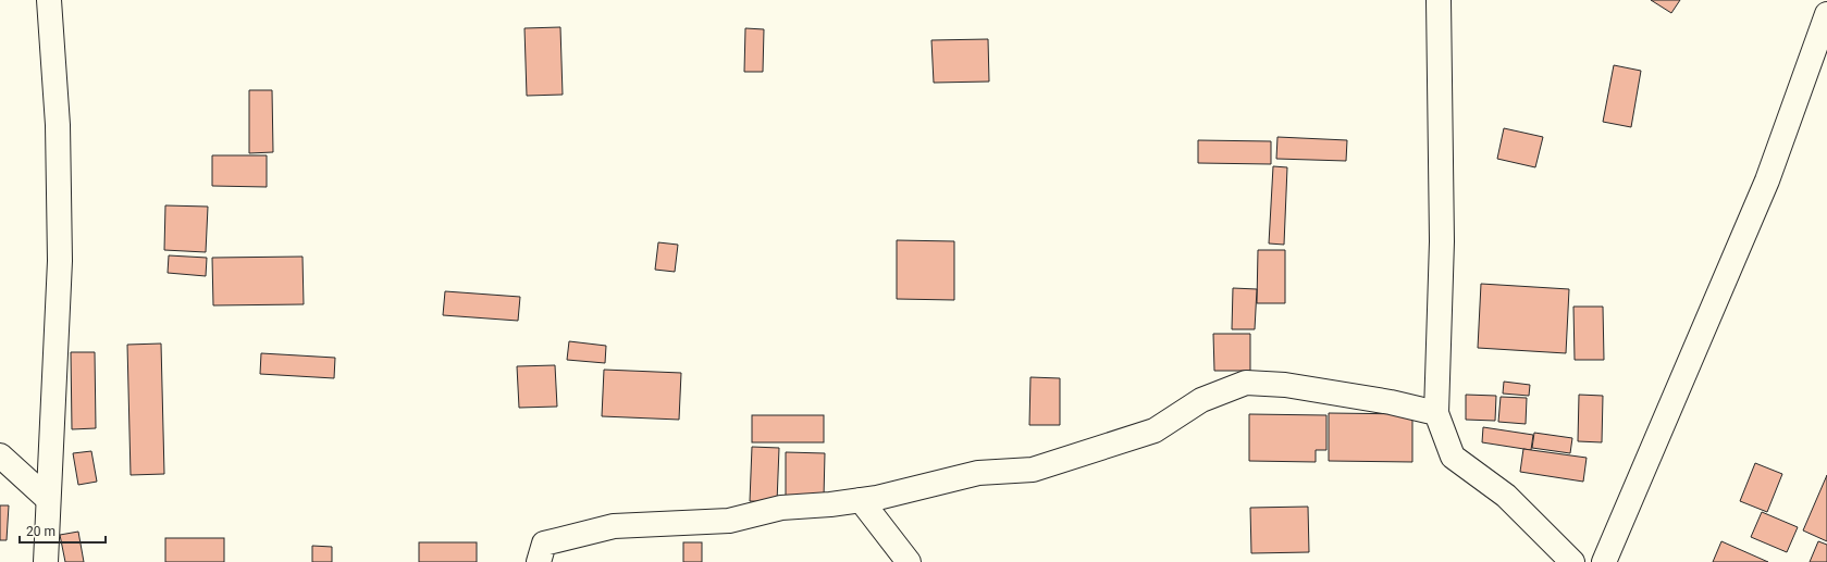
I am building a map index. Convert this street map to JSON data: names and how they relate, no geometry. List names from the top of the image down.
{
  "scale_bar": "20 m"
}
